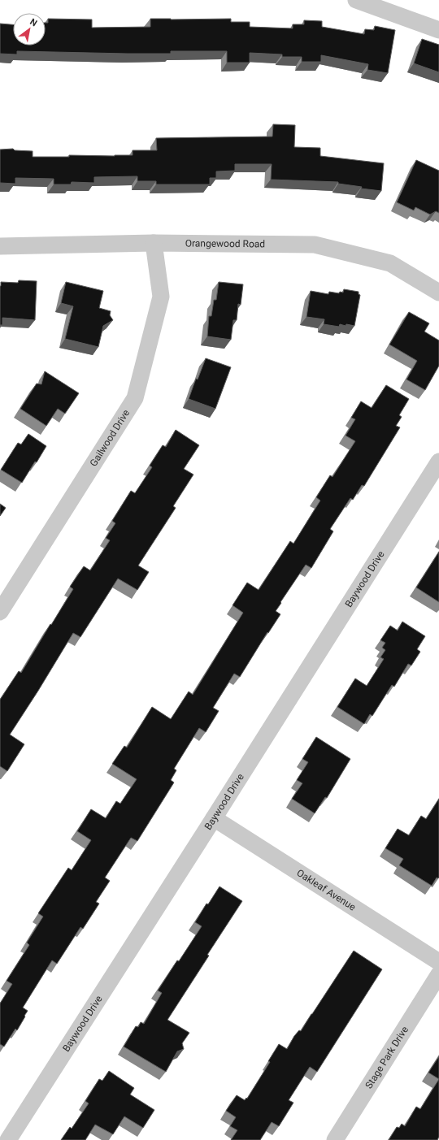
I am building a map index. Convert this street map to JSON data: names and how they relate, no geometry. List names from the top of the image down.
{
  "streets": {
    "street": [
      "Orangewood Road",
      "Gailwood Drive",
      "Baywood Drive",
      "Oakleaf Avenue",
      "Stage Park Drive"
    ]
  },
  "crossings": [
    ["Orangewood Road", "Gailwood Drive"],
    ["Baywood Drive", "Oakleaf Avenue"]
  ],
  "north": "top right"
}
